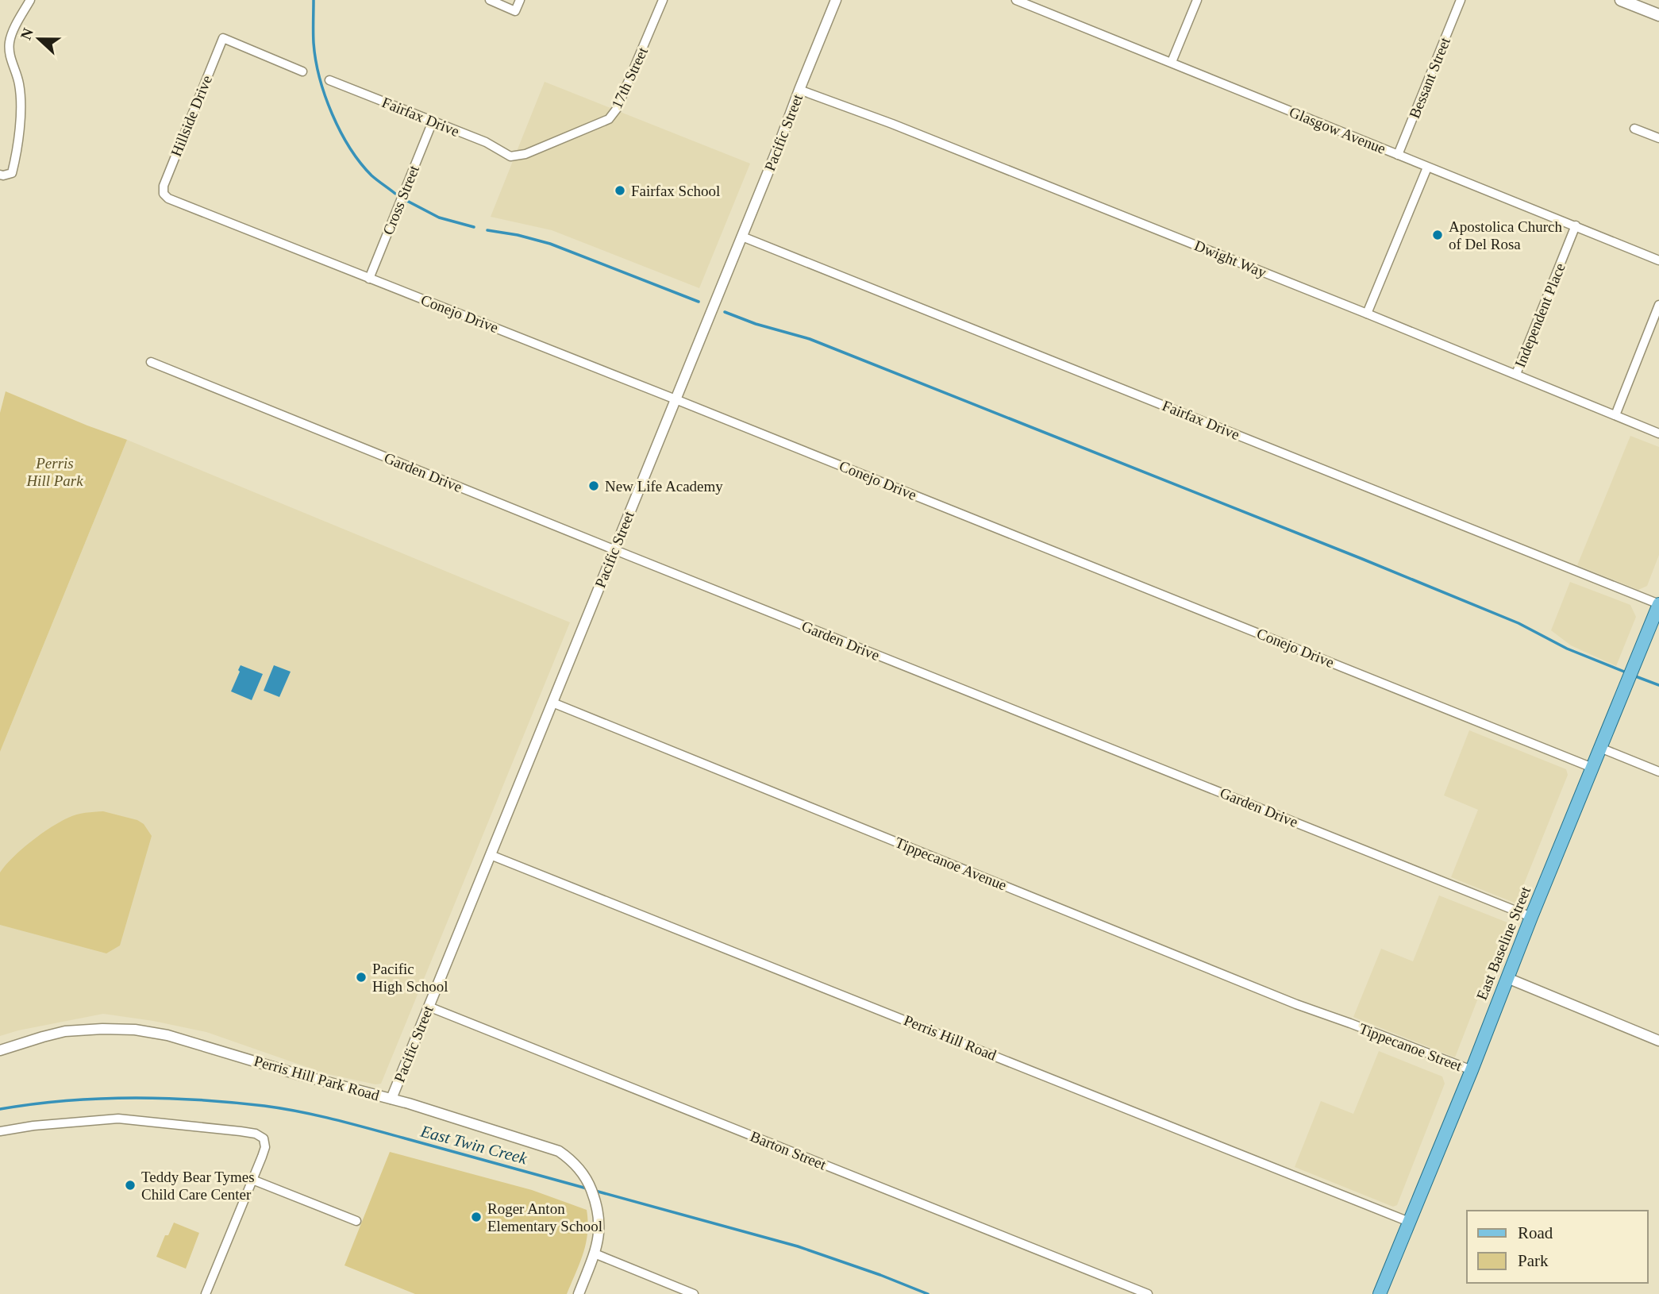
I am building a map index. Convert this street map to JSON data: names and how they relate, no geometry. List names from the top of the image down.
{
  "streets": {
    "main road": ["East Baseline Street"],
    "street": [
      "17th Street",
      "Bessant Street",
      "Hillside Drive",
      "Fairfax Drive",
      "Glasgow Avenue",
      "Pacific Street",
      "Cross Street",
      "Dwight Way",
      "Conejo Drive",
      "Independent Place",
      "Garden Drive",
      "Tippecanoe Avenue",
      "Perris Hill Road",
      "Tippecanoe Street",
      "Perris Hill Park Road",
      "Barton Street"
    ]
  },
  "crossings": [
    ["17th Street", "Fairfax Drive"],
    ["Bessant Street", "Glasgow Avenue"],
    ["Hillside Drive", "Conejo Drive"],
    ["Fairfax Drive", "Pacific Street"],
    ["Fairfax Drive", "Cross Street"],
    ["Fairfax Drive", "East Baseline Street"],
    ["Glasgow Avenue", "Independent Place"],
    ["Pacific Street", "Dwight Way"],
    ["Pacific Street", "Conejo Drive"],
    ["Pacific Street", "Garden Drive"],
    ["Pacific Street", "Tippecanoe Avenue"],
    ["Pacific Street", "Perris Hill Road"],
    ["Pacific Street", "Perris Hill Park Road"],
    ["Pacific Street", "Barton Street"],
    ["Cross Street", "Conejo Drive"],
    ["Dwight Way", "Independent Place"],
    ["Conejo Drive", "East Baseline Street"],
    ["Garden Drive", "East Baseline Street"],
    ["Tippecanoe Avenue", "Tippecanoe Street"],
    ["East Baseline Street", "Perris Hill Road"],
    ["East Baseline Street", "Tippecanoe Street"]
  ],
  "water": ["East Twin Creek"],
  "parks": ["Perris Hill Park"],
  "places": [
    "Fairfax School",
    "Apostolica Church of Del Rosa",
    "New Life Academy",
    "Pacific High School",
    "Teddy Bear Tymes Child Care Center",
    "Roger Anton Elementary School"
  ],
  "legend": ["Road", "Park"],
  "north": "left"
}
